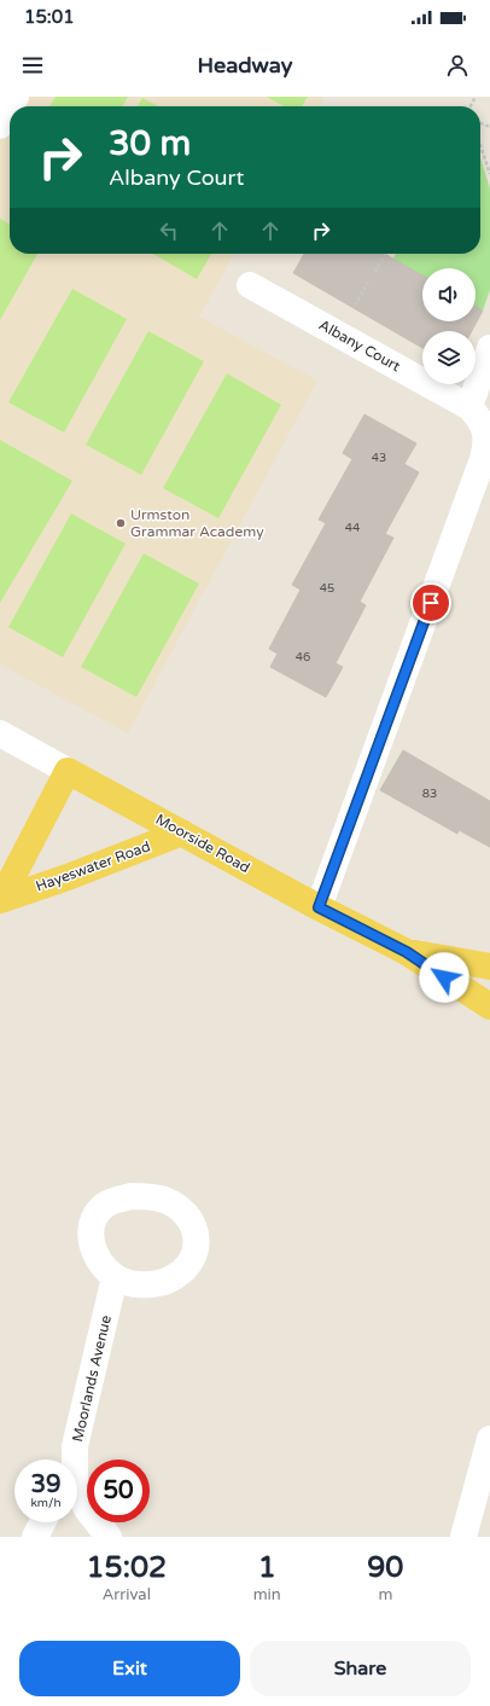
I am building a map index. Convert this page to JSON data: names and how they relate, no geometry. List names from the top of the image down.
{
  "streets": {
    "main road": ["Moorside Road", "Hayeswater Road"],
    "street": ["Albany Court", "Moorlands Avenue"]
  },
  "crossings": [
    ["Albany Court", "Moorside Road"],
    ["Moorside Road", "Hayeswater Road"]
  ],
  "places": ["Urmston Grammar Academy"],
  "house_numbers": [
    "43",
    "44",
    "45",
    "46",
    "83"
  ],
  "page": {
    "status": "15:01",
    "header": "Headway",
    "turn": ["30 m", "Albany Court"],
    "speed": "39 km/h",
    "limit": "50",
    "eta": [
      "15:02",
      "Arrival",
      "1",
      "min",
      "90",
      "m"
    ],
    "buttons": ["Exit", "Share"]
  }
}
